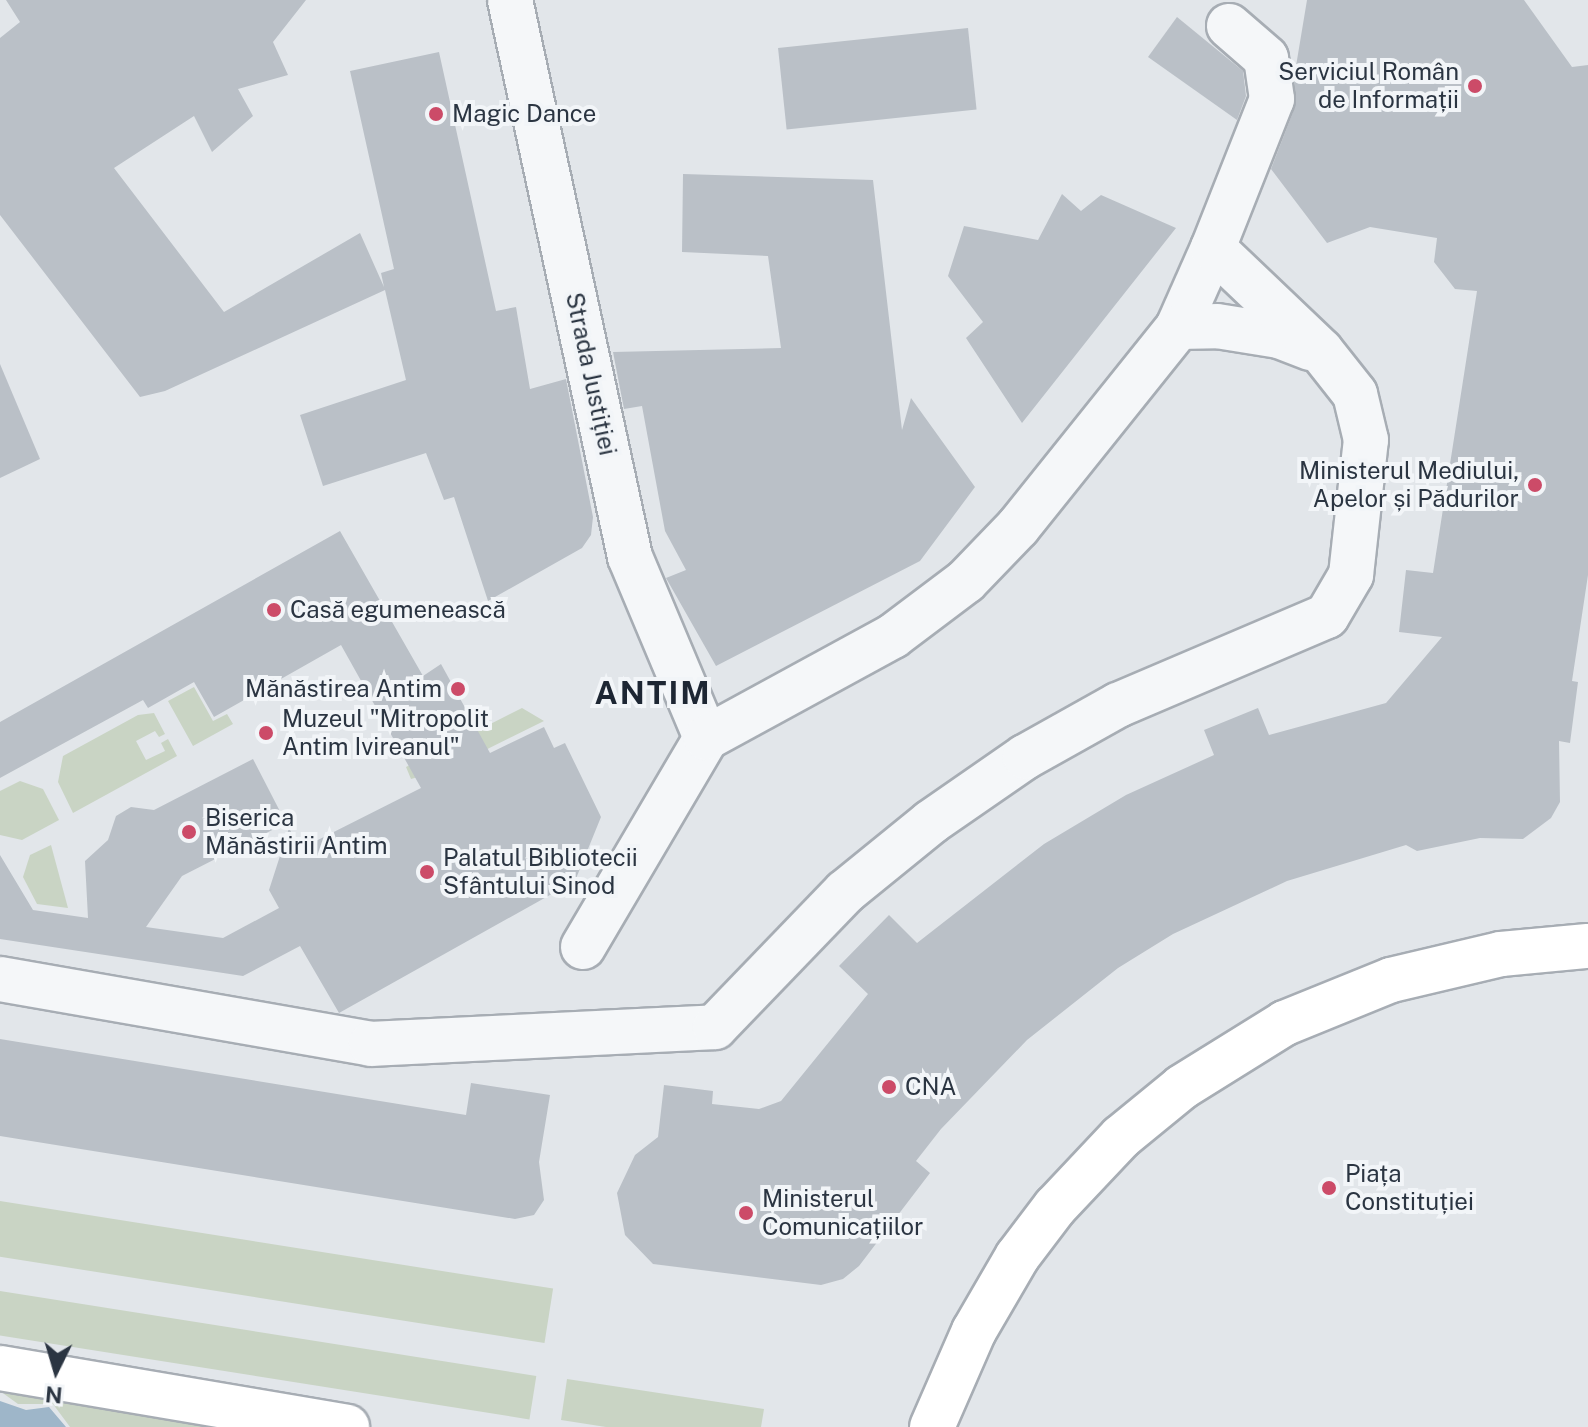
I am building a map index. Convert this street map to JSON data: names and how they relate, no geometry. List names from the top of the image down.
{
  "streets": {
    "street": ["Strada Justiției"]
  },
  "districts": ["ANTIM"],
  "places": [
    "Serviciul Român de Informații",
    "Magic Dance",
    "Ministerul Mediului, Apelor și Pădurilor",
    "Casă egumenească",
    "Mănăstirea Antim",
    "Muzeul \"Mitropolit Antim Ivireanul\"",
    "Biserica Mănăstirii Antim",
    "Palatul Bibliotecii Sfântului Sinod",
    "CNA",
    "Piața Constituției",
    "Ministerul Comunicațiilor"
  ],
  "north": "bottom"
}
